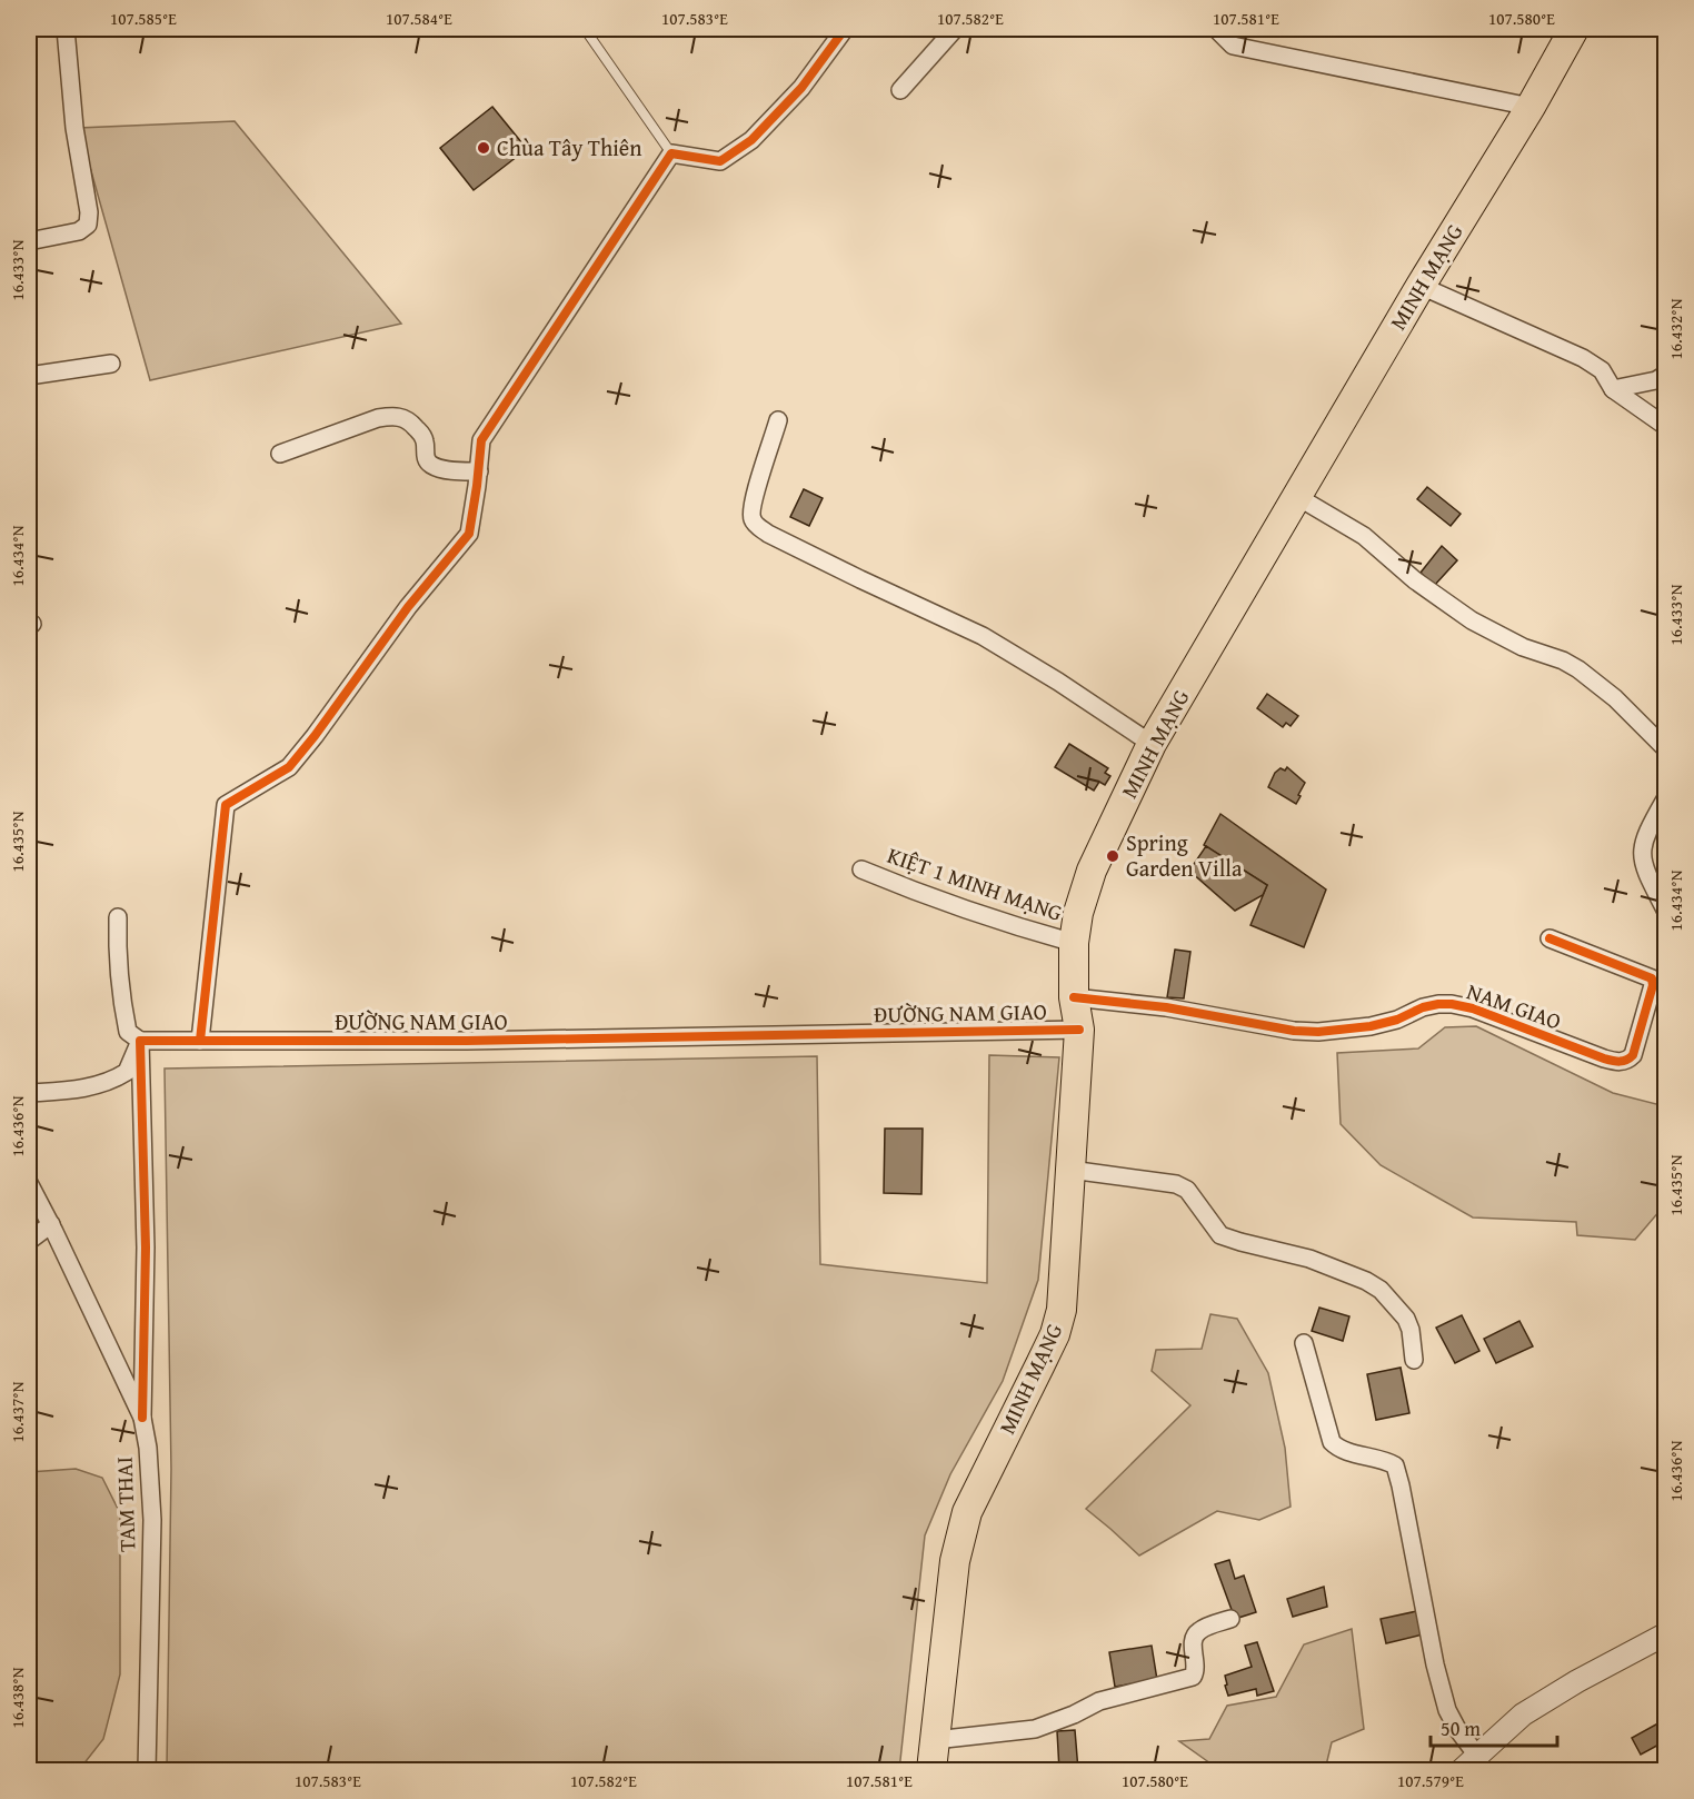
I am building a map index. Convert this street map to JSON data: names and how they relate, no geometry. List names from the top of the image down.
{
  "streets": {
    "highway": ["MINH MẠNG"],
    "street": [
      "KIỆT 1 MINH MẠNG",
      "NAM GIAO",
      "ĐƯỜNG NAM GIAO",
      "TAM THAI"
    ]
  },
  "crossings": [
    ["MINH MẠNG", "KIỆT 1 MINH MẠNG"],
    ["MINH MẠNG", "NAM GIAO"],
    ["MINH MẠNG", "ĐƯỜNG NAM GIAO"]
  ],
  "places": ["Chùa Tây Thiên", "Spring Garden Villa"],
  "scale_bar": "50 m",
  "coordinates": [
    "107.585°E",
    "107.584°E",
    "107.583°E",
    "107.582°E",
    "107.581°E",
    "107.580°E",
    "16.433°N",
    "16.432°N",
    "16.434°N",
    "16.435°N",
    "16.436°N",
    "16.437°N",
    "16.438°N",
    "107.579°E"
  ]
}
